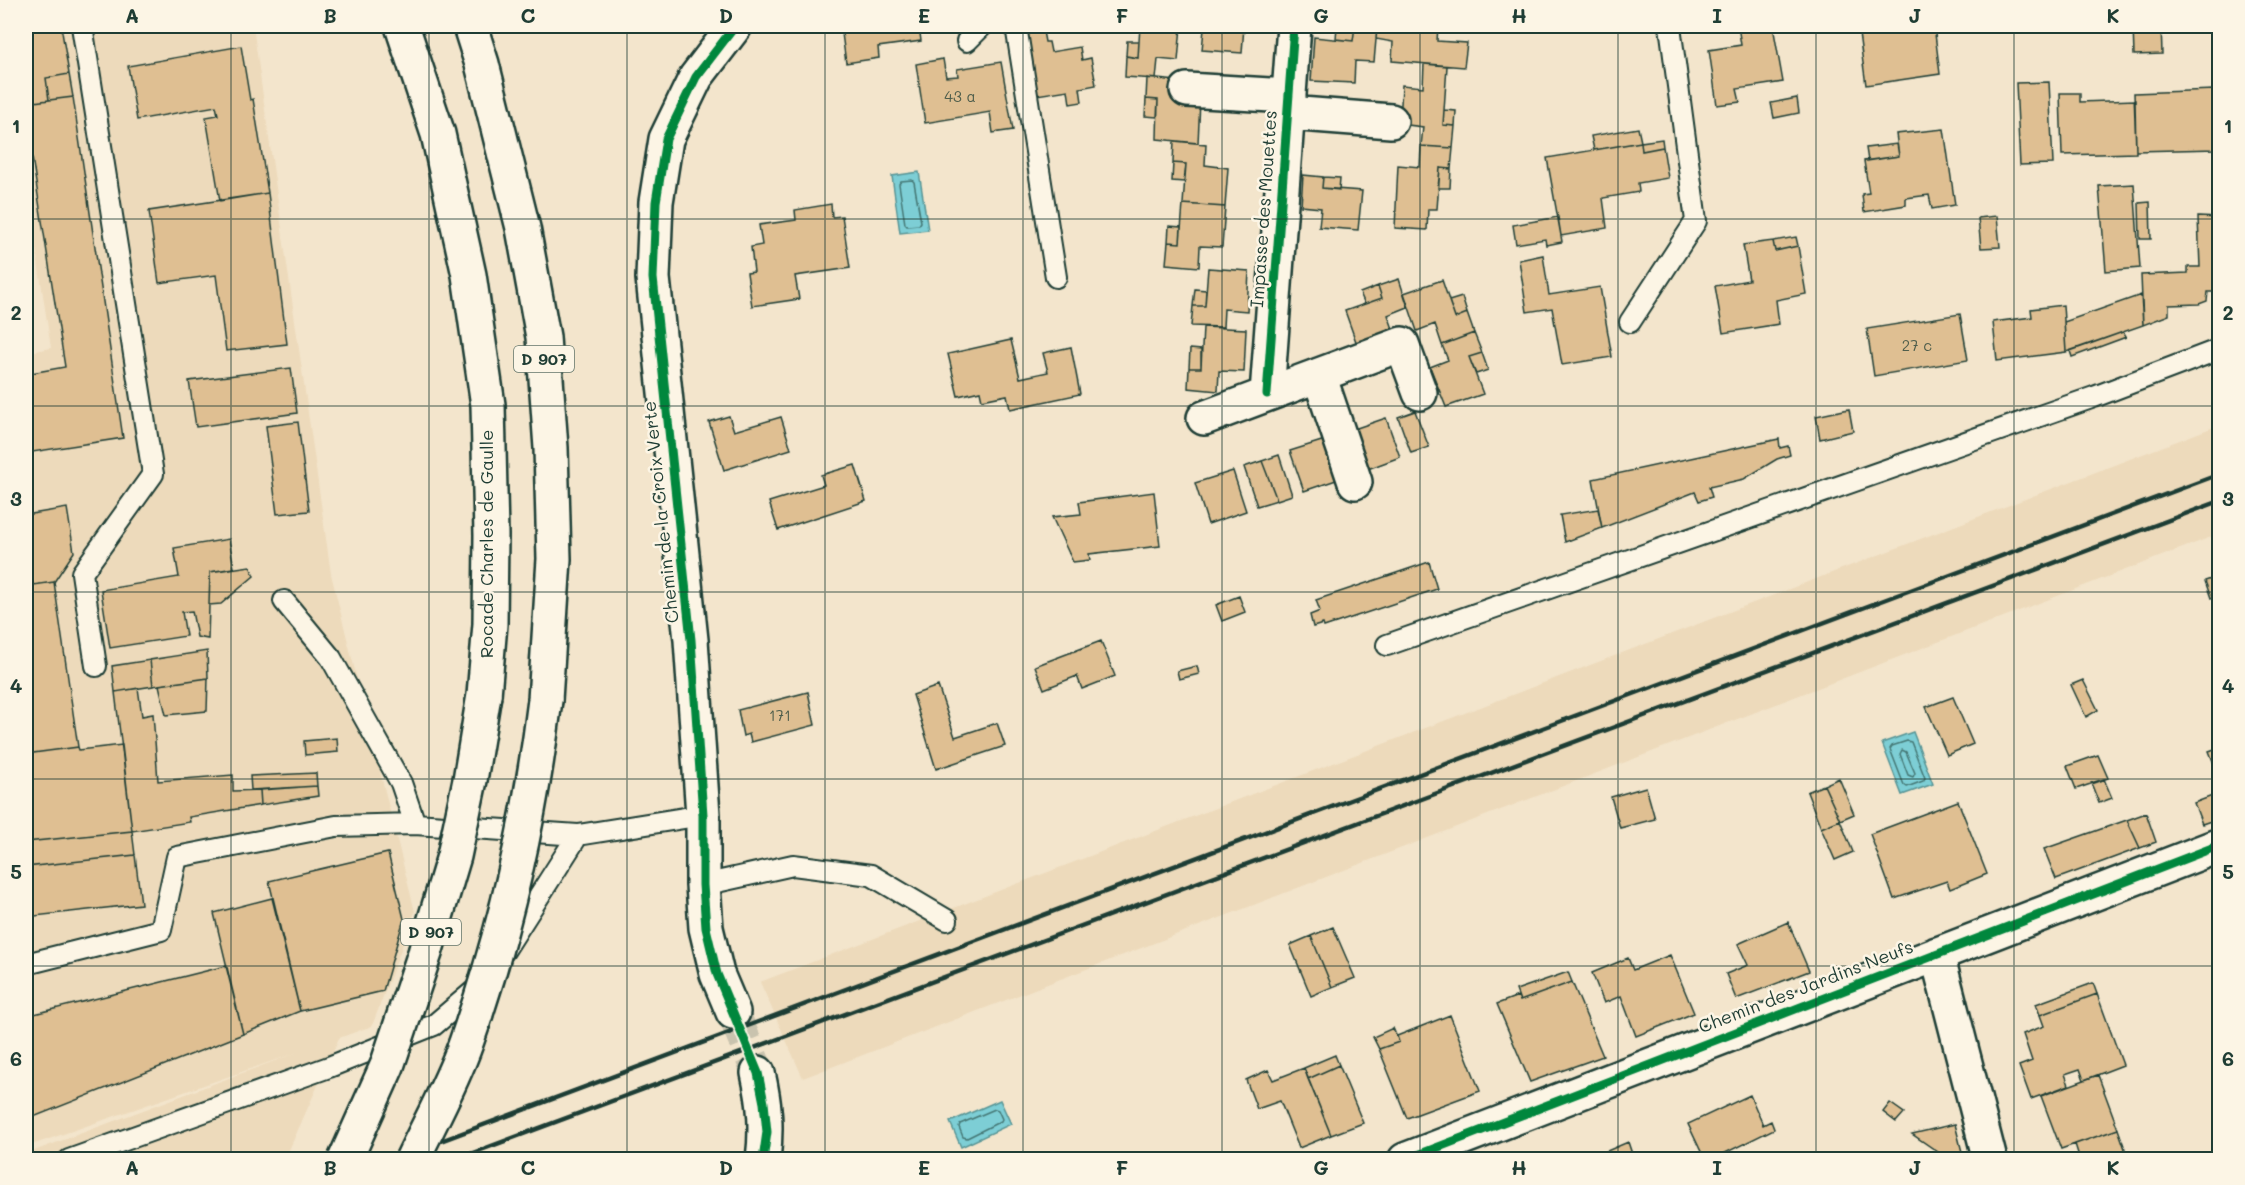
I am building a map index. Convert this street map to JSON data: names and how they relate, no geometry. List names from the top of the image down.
{
  "streets": {
    "main road": [
      "Impasse des Mouettes",
      "D 907",
      "Chemin de la Croix Verte",
      "Rocade Charles de Gaulle",
      "Chemin des Jardins Neufs"
    ]
  },
  "house_numbers": ["43 a", "27 c", "171"],
  "grid": {
    "columns": [
      "A",
      "B",
      "C",
      "D",
      "E",
      "F",
      "G",
      "H",
      "I",
      "J",
      "K"
    ],
    "rows": [
      "1",
      "2",
      "3",
      "4",
      "5",
      "6"
    ]
  }
}
